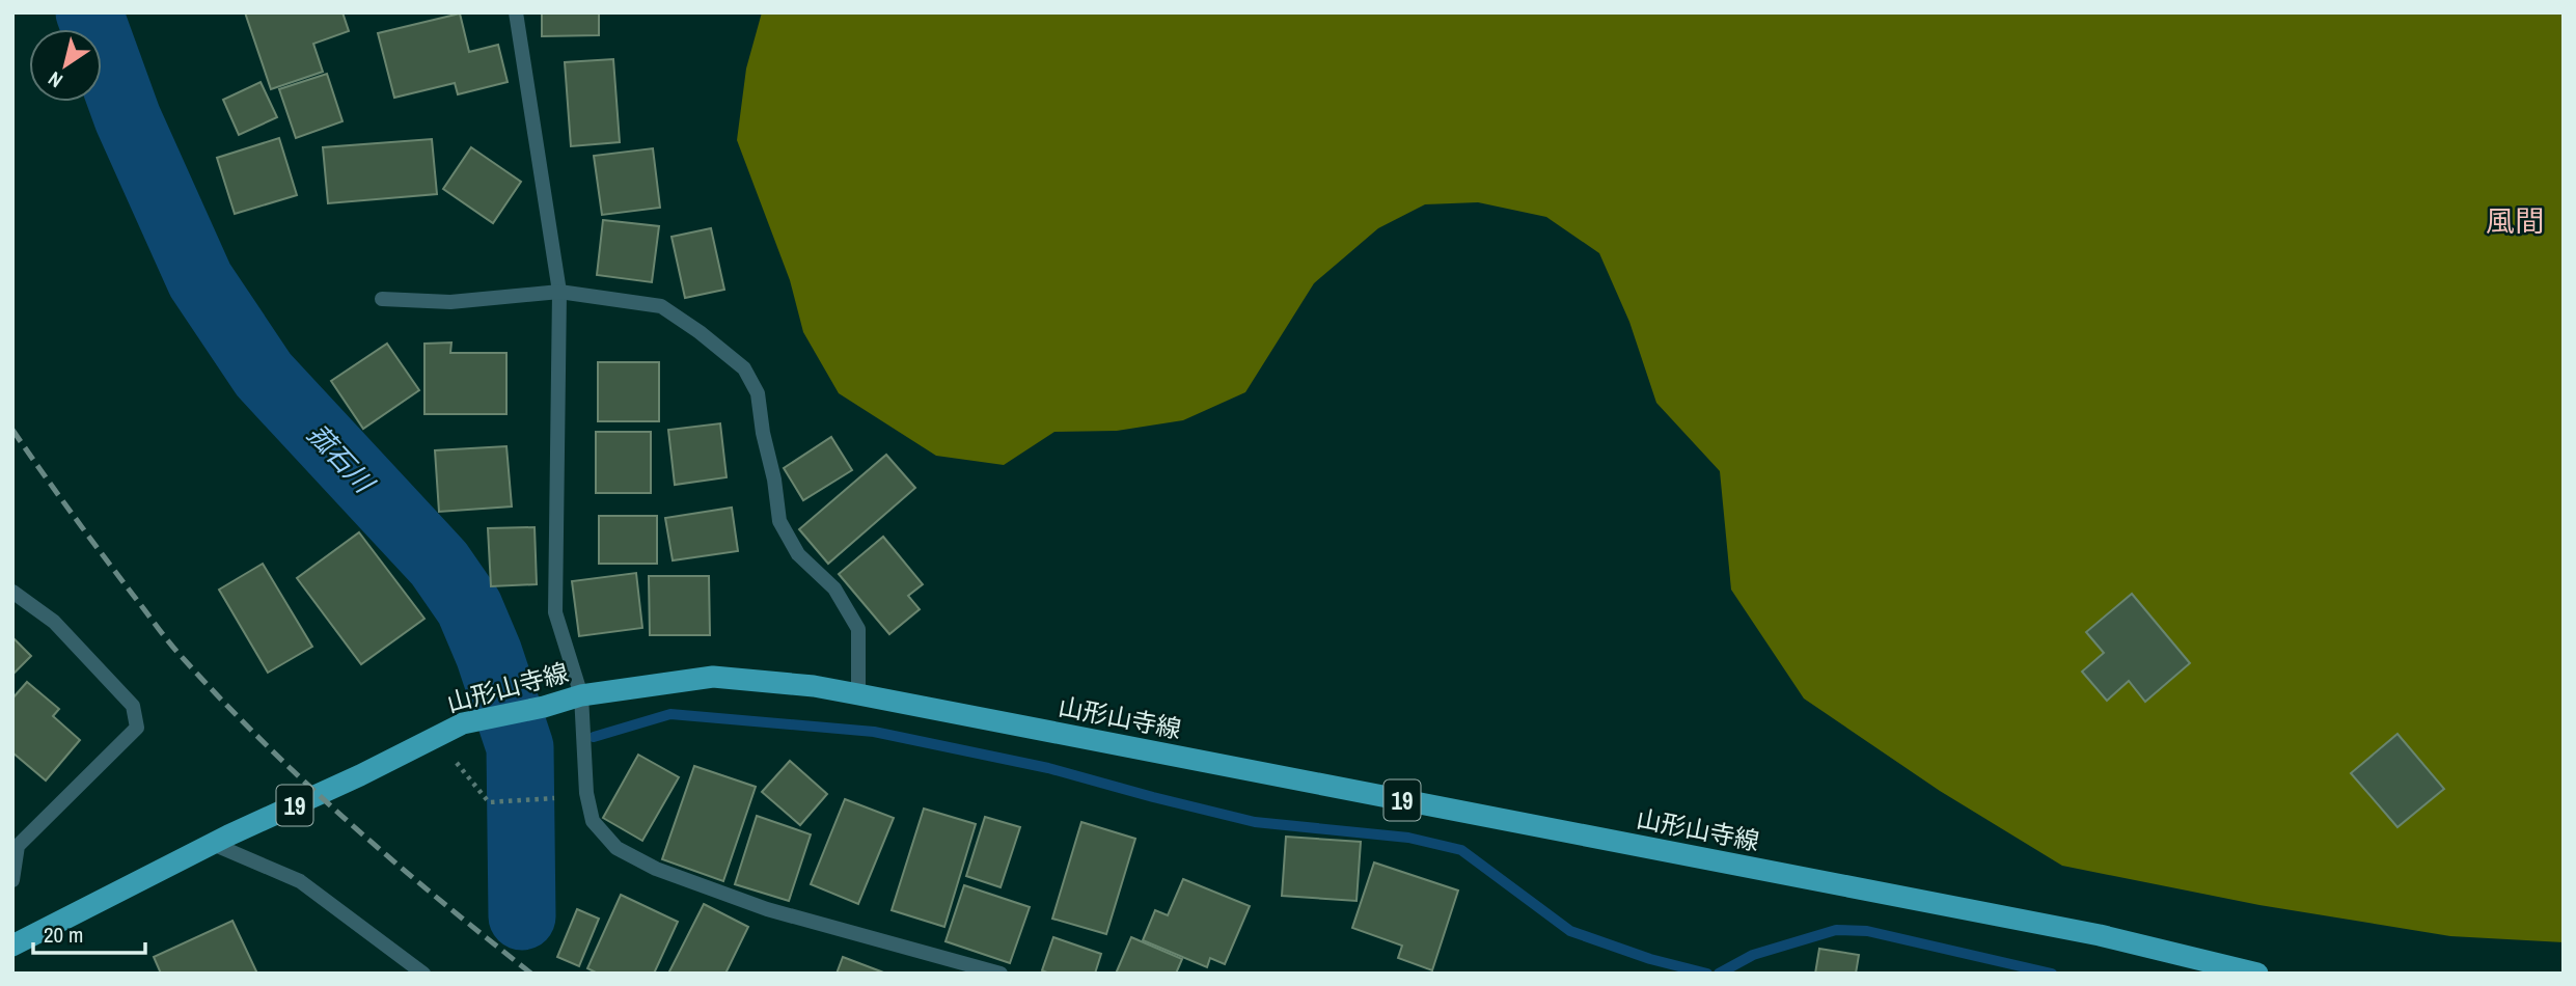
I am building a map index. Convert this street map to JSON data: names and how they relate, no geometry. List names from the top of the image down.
{
  "streets": {
    "main road": ["山形山寺線", "19"]
  },
  "districts": ["風間"],
  "water": ["菰石川"],
  "scale_bar": "20 m",
  "north": "bottom left"
}
